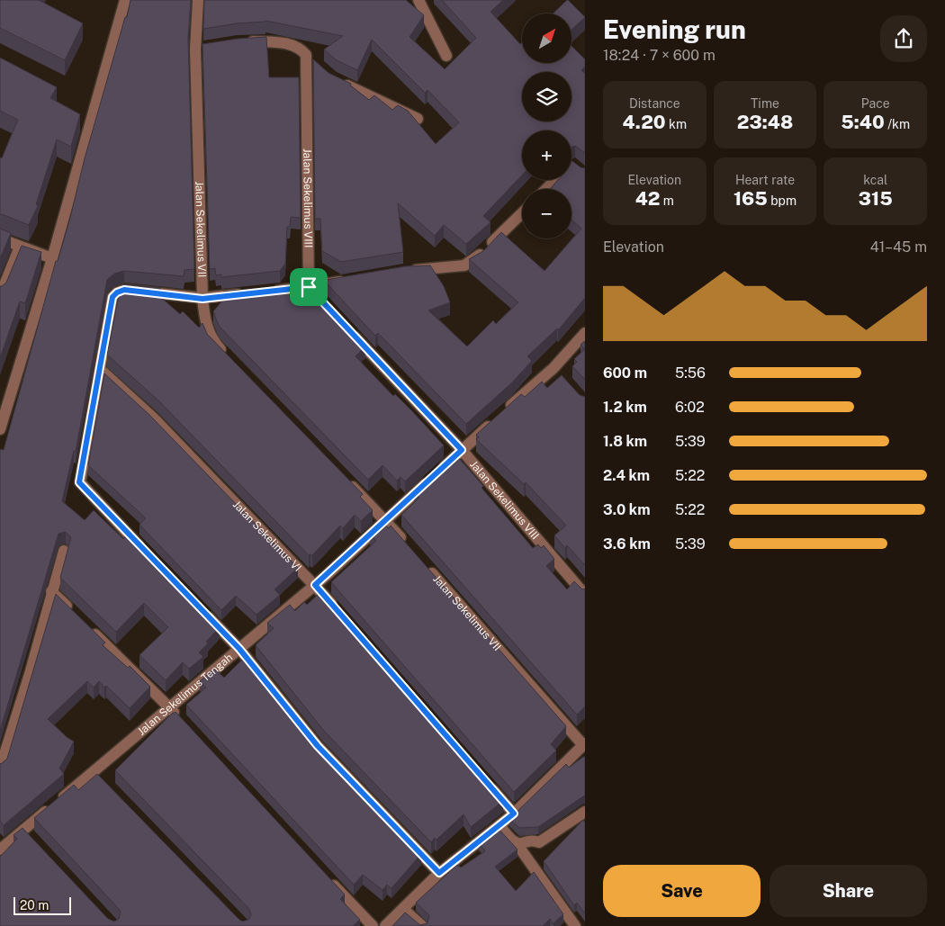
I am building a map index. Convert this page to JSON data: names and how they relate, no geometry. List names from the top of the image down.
{
  "streets": {
    "street": [
      "Jalan Sekelimus VIII",
      "Jalan Sekelimus VII",
      "Jalan Sekelimus VI",
      "Jalan Sekelimus Tengah"
    ]
  },
  "crossings": [
    ["Jalan Sekelimus VIII", "Jalan Sekelimus Tengah"],
    ["Jalan Sekelimus VI", "Jalan Sekelimus Tengah"]
  ],
  "scale_bar": "20 m",
  "north": "top right",
  "page": {
    "heading": ["Evening run", "18:24 · 7 × 600 m"],
    "map_buttons": ["+", "−"],
    "stats": [
      ["Distance", "4.20 km"],
      ["Time", "23:48"],
      ["Pace", "5:40 /km"],
      ["Elevation", "42 m"],
      ["Heart rate", "165 bpm"],
      ["kcal", "315"]
    ],
    "chart": ["Elevation", "41–45 m"],
    "list": [
      {
        "name": "600 m",
        "note": "5:56"
      },
      {
        "name": "1.2 km",
        "note": "6:02"
      },
      {
        "name": "1.8 km",
        "note": "5:39"
      },
      {
        "name": "2.4 km",
        "note": "5:22"
      },
      {
        "name": "3.0 km",
        "note": "5:22"
      },
      {
        "name": "3.6 km",
        "note": "5:39"
      }
    ],
    "buttons": ["Save", "Share"],
    "scale": "20 m"
  }
}
